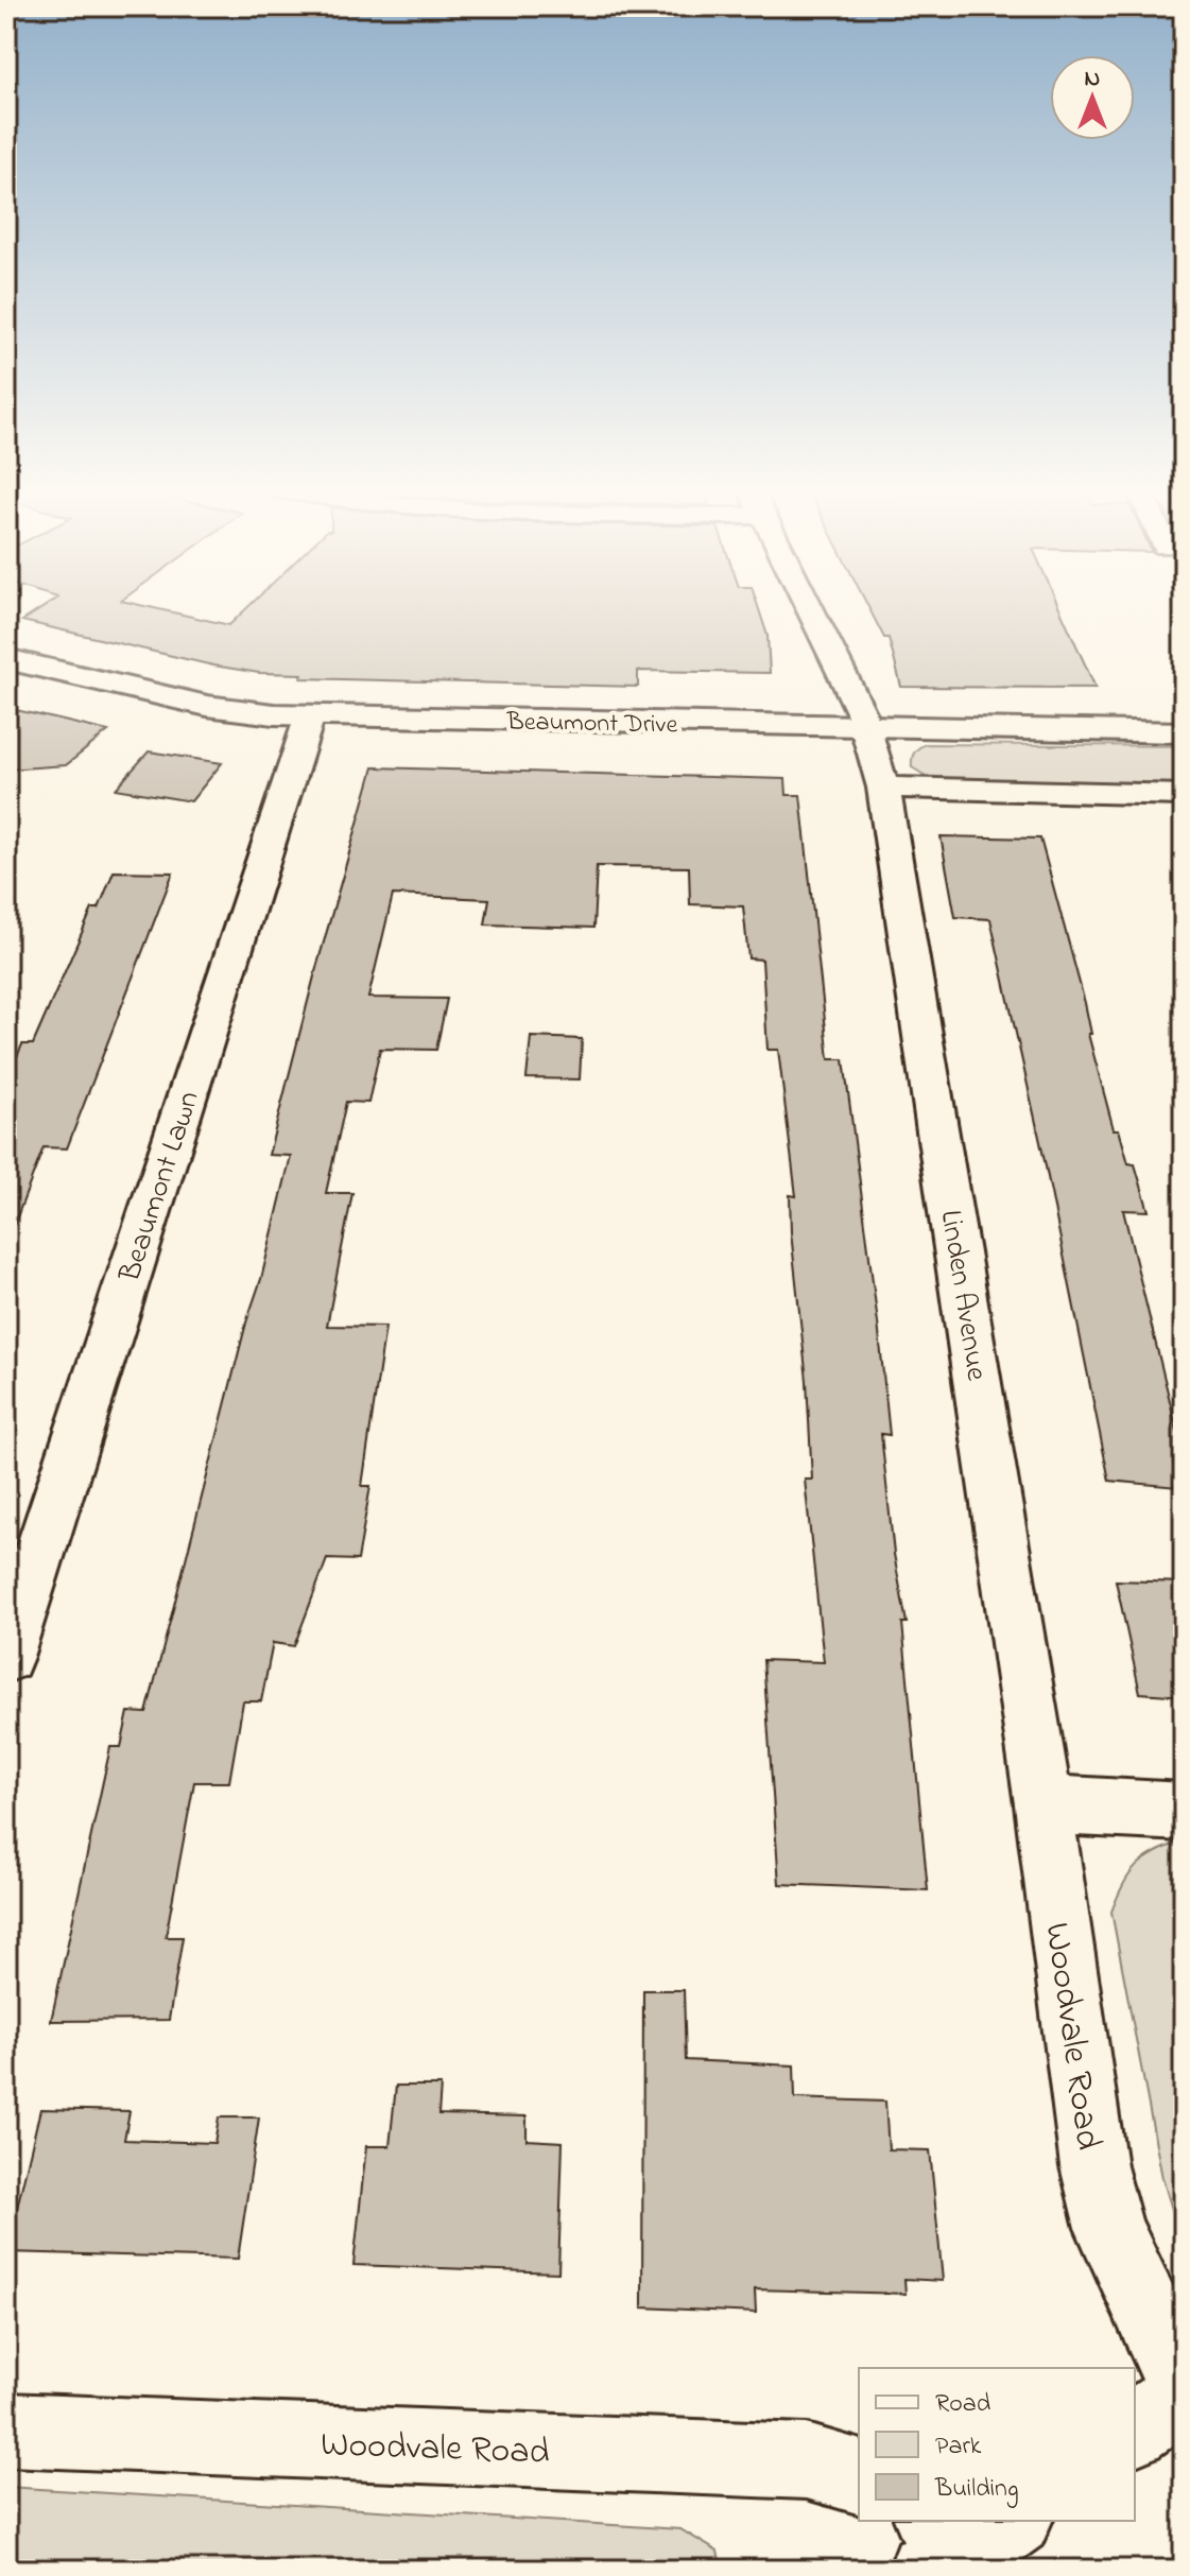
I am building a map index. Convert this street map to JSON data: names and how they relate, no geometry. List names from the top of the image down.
{
  "streets": {
    "street": [
      "Beaumont Drive",
      "Beaumont Lawn",
      "Linden Avenue",
      "Woodvale Road"
    ]
  },
  "crossings": [
    ["Beaumont Drive", "Beaumont Lawn"],
    ["Beaumont Drive", "Linden Avenue"],
    ["Linden Avenue", "Woodvale Road"]
  ],
  "legend": ["Road", "Park", "Building"],
  "north": "top"
}
